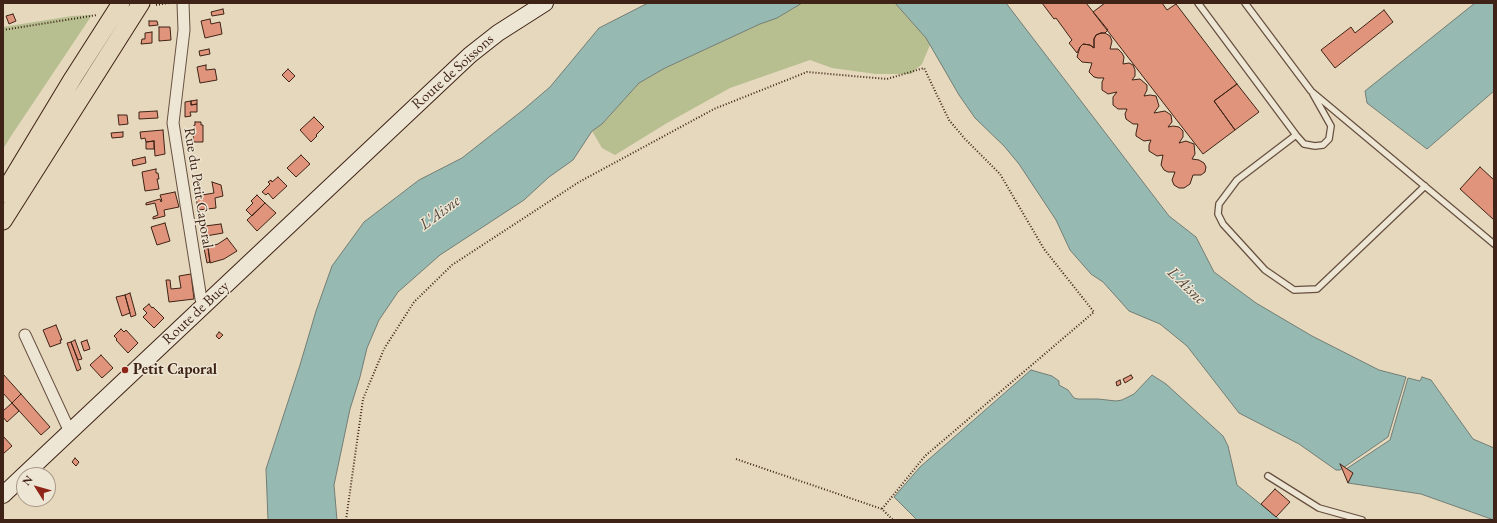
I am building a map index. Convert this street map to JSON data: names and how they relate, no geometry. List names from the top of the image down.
{
  "streets": {
    "main road": ["Route de Soissons", "Route de Bucy"],
    "street": ["Rue du Petit Caporal"]
  },
  "crossings": [
    ["Route de Soissons", "Route de Bucy"],
    ["Rue du Petit Caporal", "Route de Bucy"]
  ],
  "water": ["L'Aisne"],
  "places": ["Petit Caporal"],
  "north": "top left"
}
